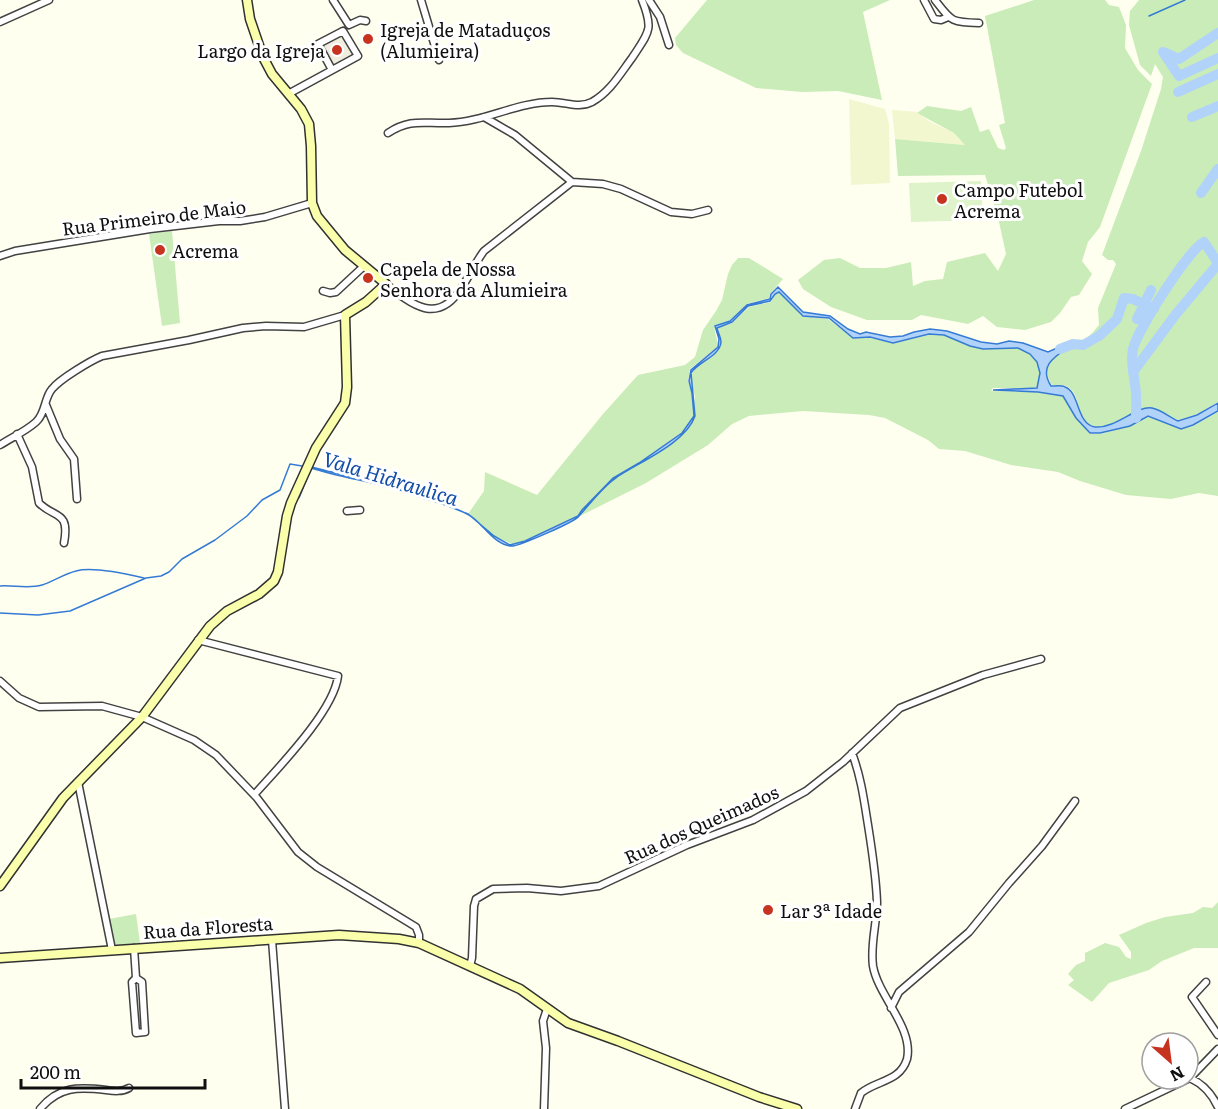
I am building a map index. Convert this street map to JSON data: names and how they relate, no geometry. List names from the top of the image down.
{
  "streets": {
    "street": ["Rua Primeiro de Maio", "Rua dos Queimados", "Rua da Floresta"]
  },
  "crossings": [
    ["Rua dos Queimados", "Rua da Floresta"]
  ],
  "water": ["Vala Hidraulica"],
  "places": [
    "Igreja de Mataduços (Alumieira)",
    "Largo da Igreja",
    "Campo Futebol Acrema",
    "Acrema",
    "Capela de Nossa Senhora da Alumieira",
    "Lar 3ª Idade"
  ],
  "scale_bar": "200 m",
  "north": "bottom right"
}
